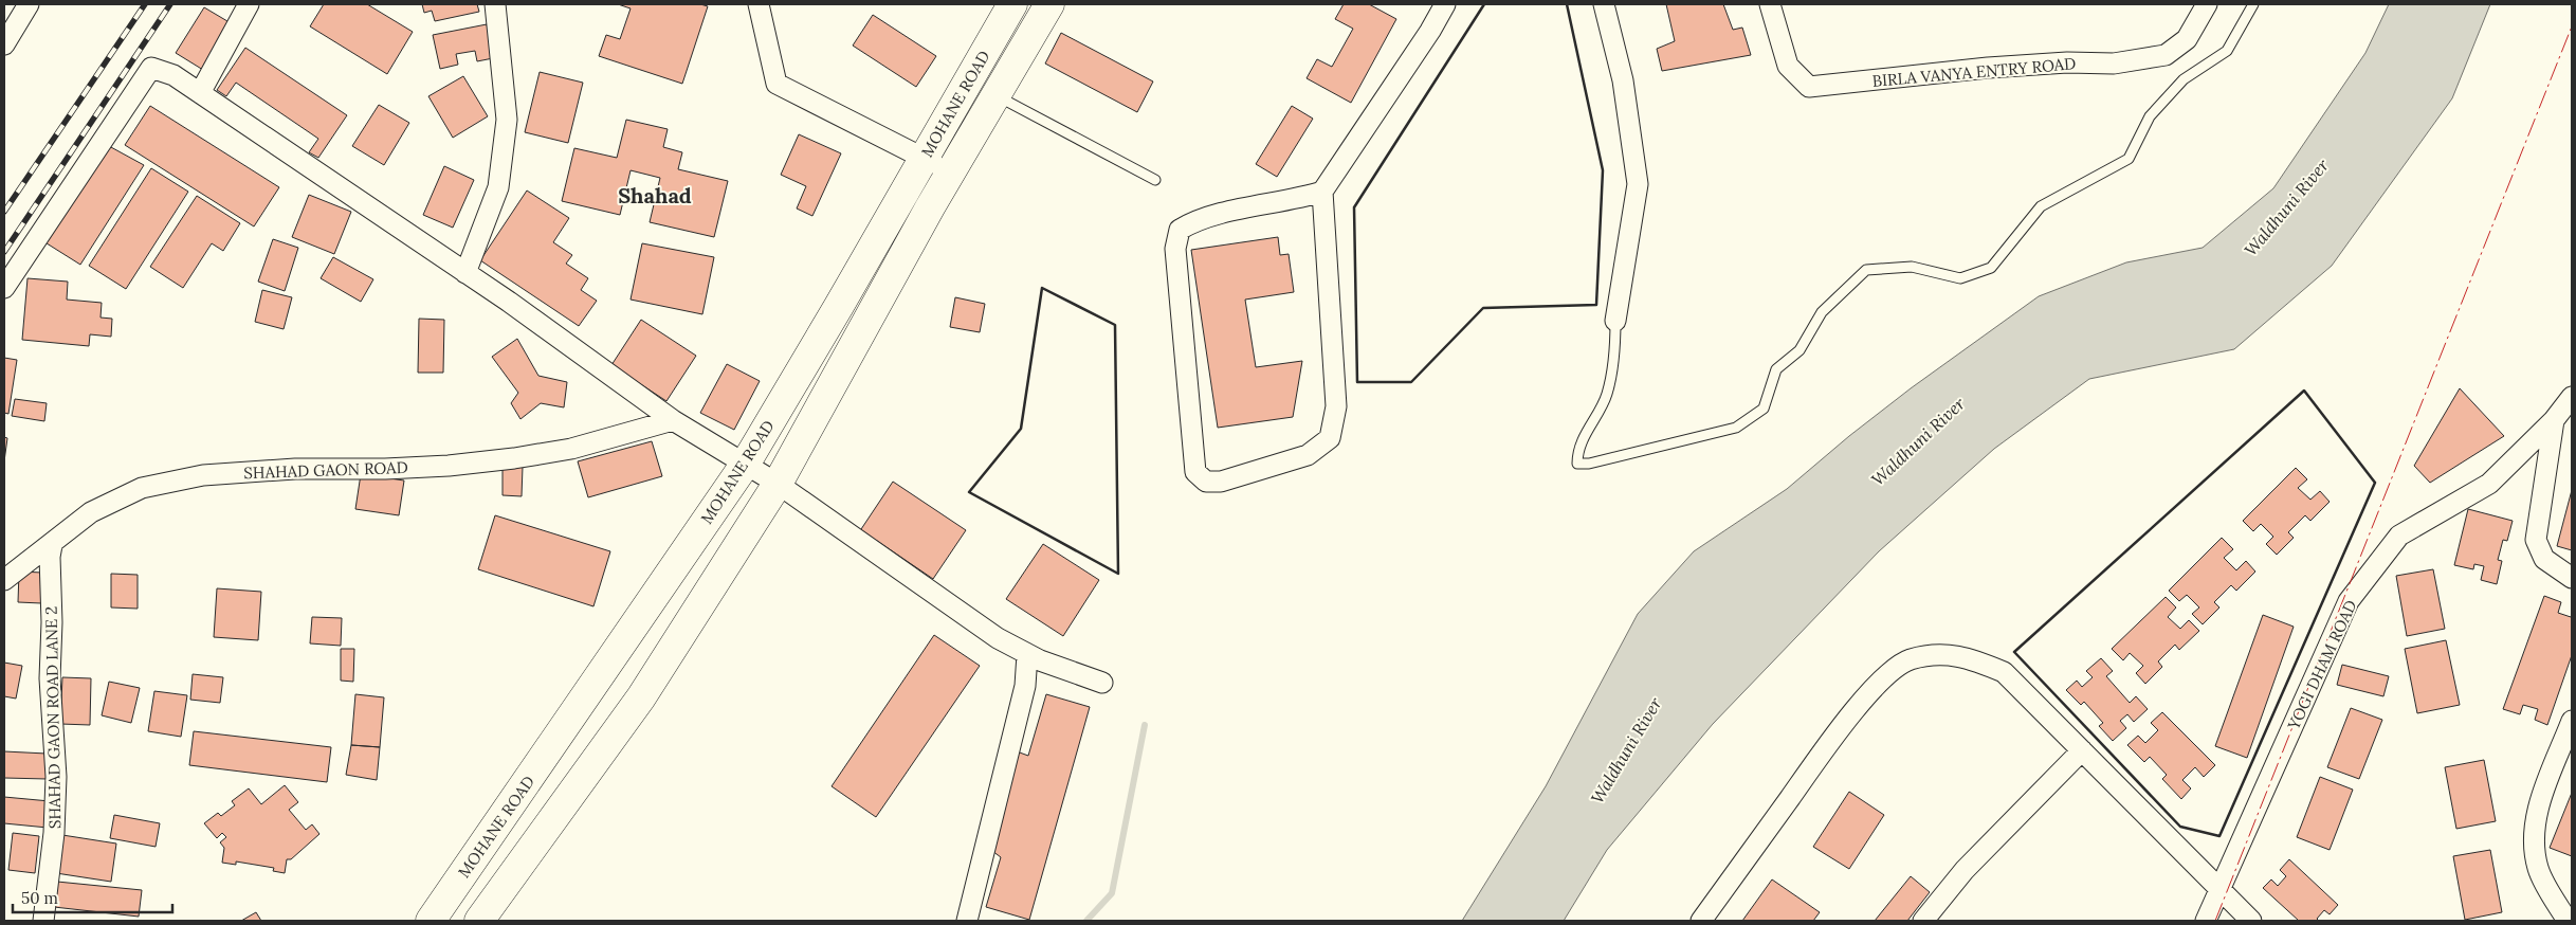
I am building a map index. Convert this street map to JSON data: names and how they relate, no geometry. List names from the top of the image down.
{
  "streets": {
    "main road": ["MOHANE ROAD"],
    "street": [
      "BIRLA VANYA ENTRY ROAD",
      "SHAHAD GAON ROAD",
      "YOGI DHAM ROAD",
      "SHAHAD GAON ROAD LANE 2"
    ]
  },
  "crossings": [
    ["SHAHAD GAON ROAD", "SHAHAD GAON ROAD LANE 2"]
  ],
  "districts": ["Shahad"],
  "water": ["Waldhuni River"],
  "scale_bar": "50 m"
}
